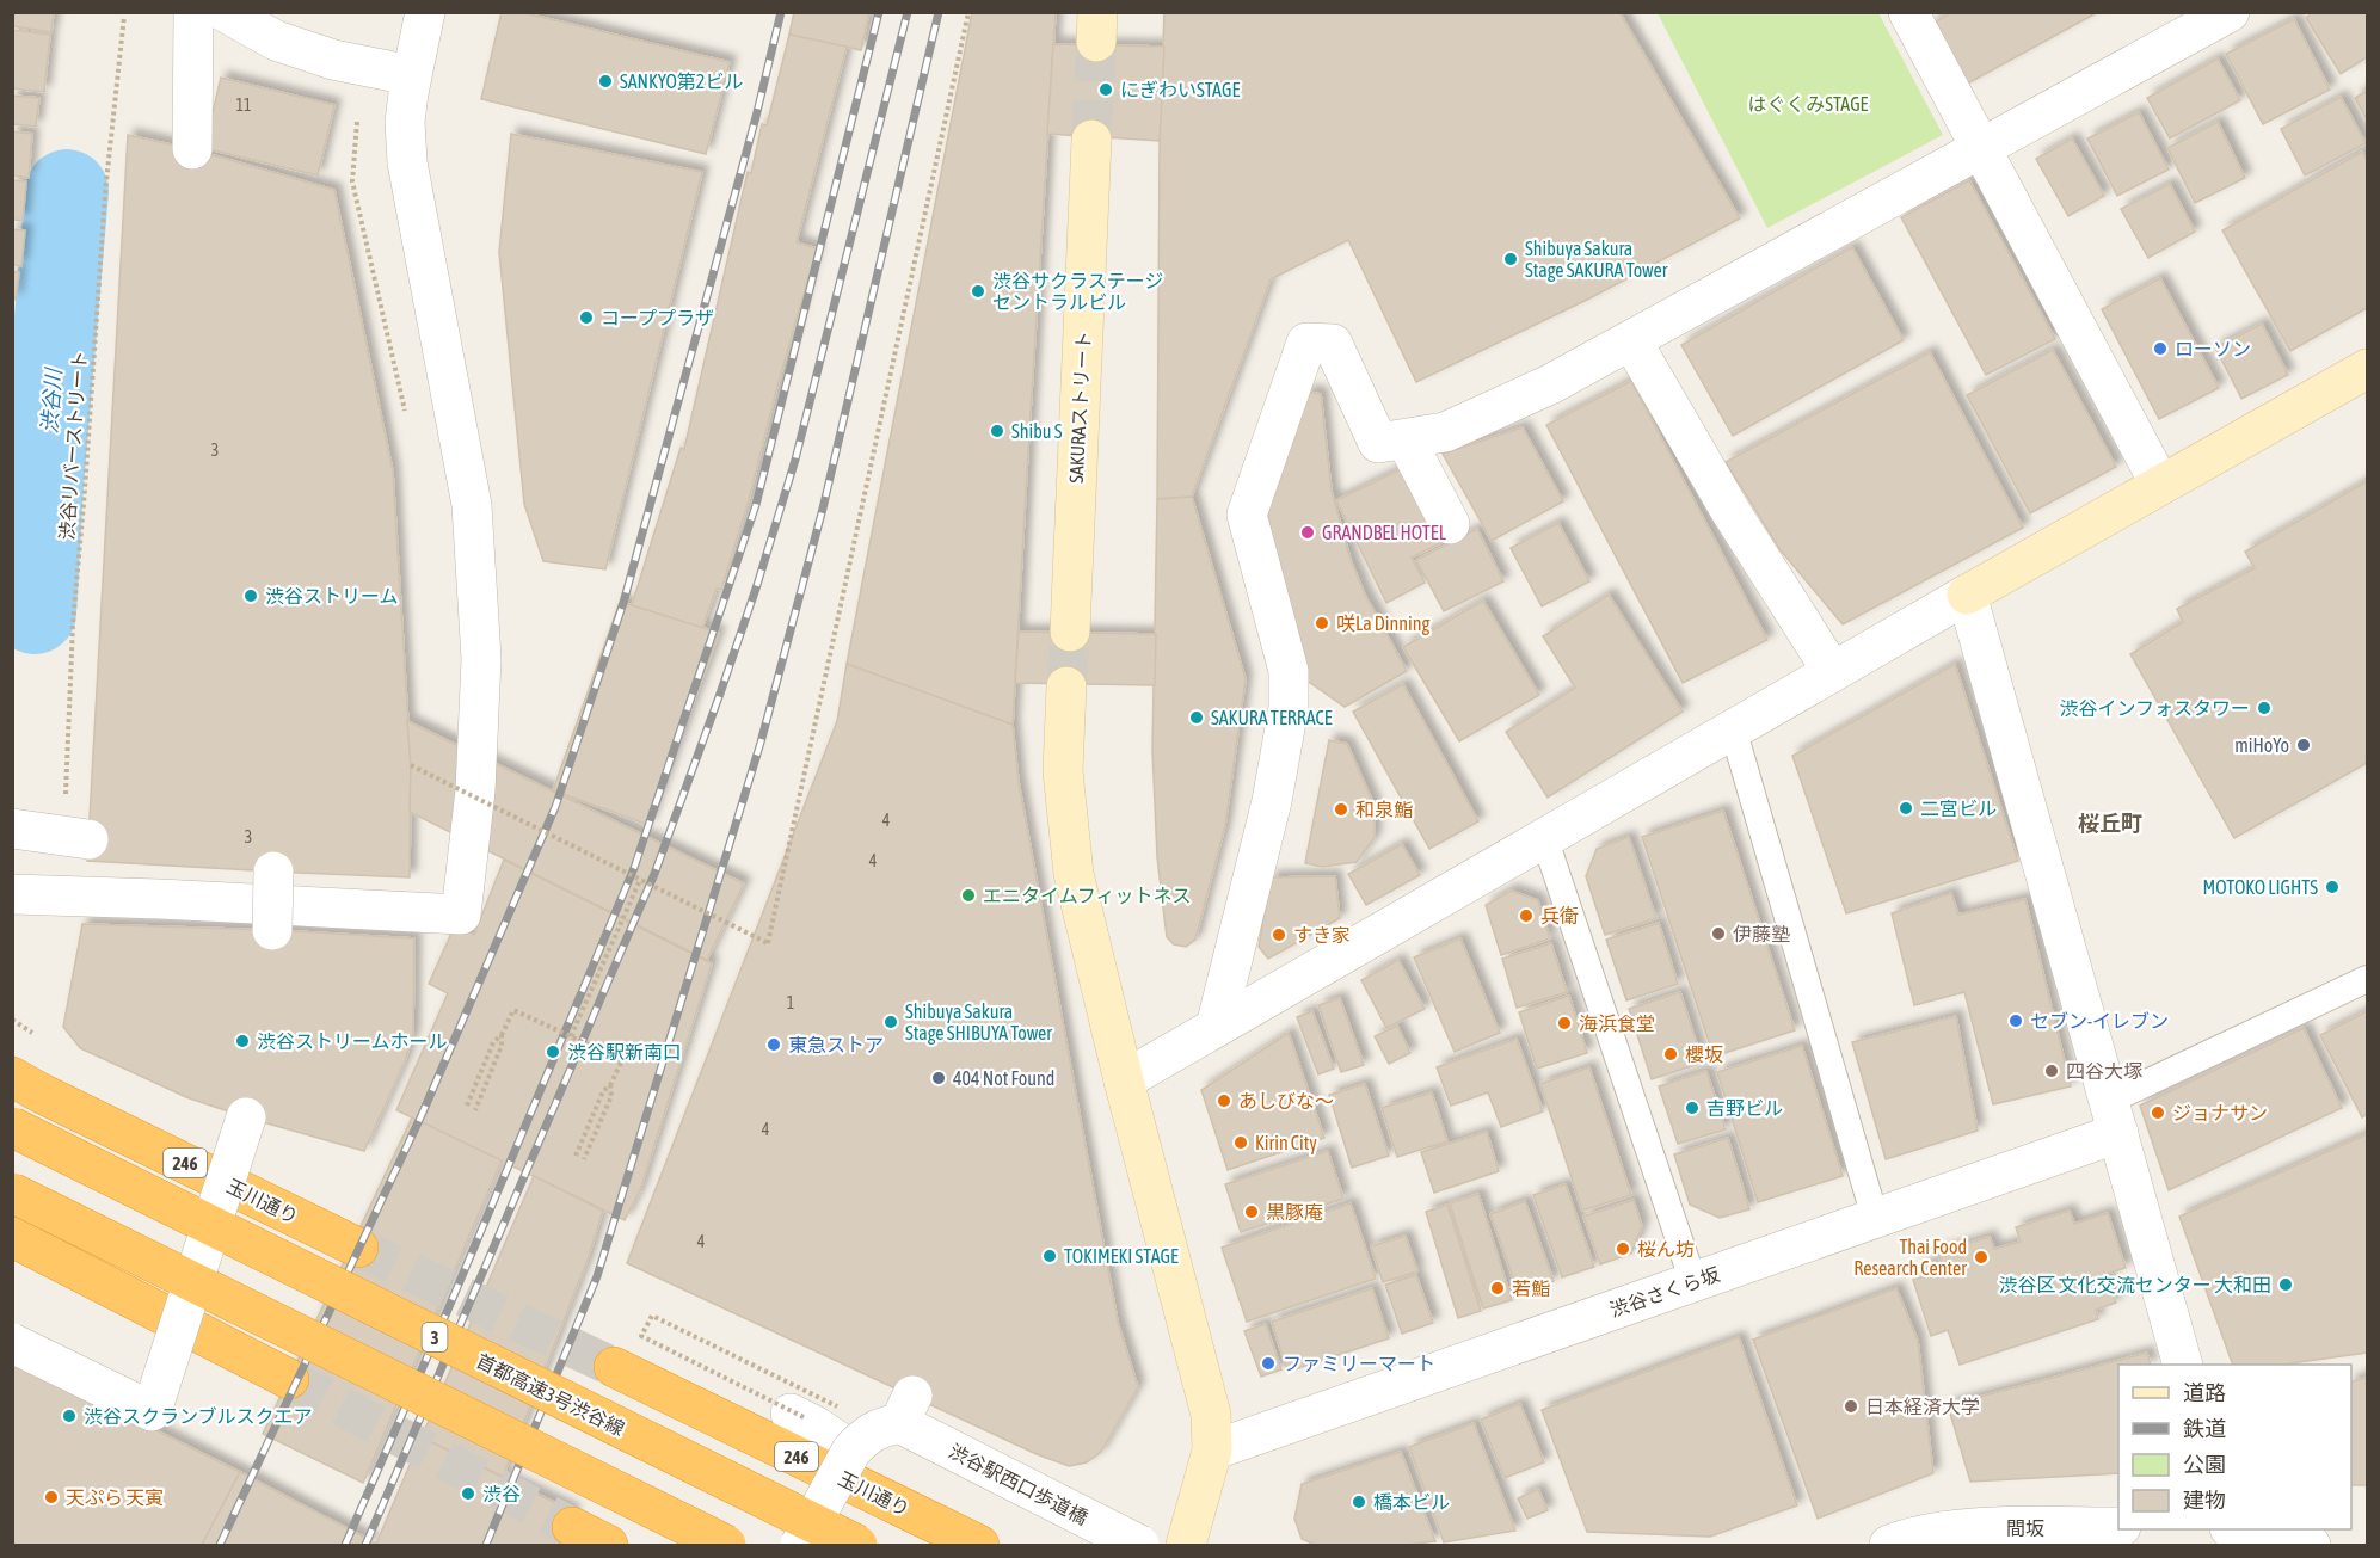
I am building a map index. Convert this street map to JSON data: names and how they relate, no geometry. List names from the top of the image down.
{
  "streets": {
    "highway": [
      "246",
      "玉川通り",
      "3",
      "首都高速3号渋谷線"
    ],
    "street": [
      "SAKURAストリート",
      "渋谷さくら坂",
      "渋谷駅西口歩道橋",
      "間坂"
    ],
    "path": ["渋谷リバーストリート"]
  },
  "districts": ["桜丘町"],
  "water": ["渋谷川"],
  "parks": ["はぐくみSTAGE"],
  "places": [
    "SANKYO第2ビル",
    "にぎわいSTAGE",
    "Shibuya Sakura Stage SAKURA Tower",
    "渋谷サクラステージ セントラルビル",
    "コーププラザ",
    "ローソン",
    "Shibu S",
    "GRANDBEL HOTEL",
    "渋谷ストリーム",
    "咲La Dinning",
    "渋谷インフォスタワー",
    "SAKURA TERRACE",
    "miHoYo",
    "二宮ビル",
    "和泉鮨",
    "MOTOKO LIGHTS",
    "エニタイムフィットネス",
    "兵衛",
    "伊藤塾",
    "すき家",
    "セブン-イレブン",
    "Shibuya Sakura Stage SHIBUYA Tower",
    "海浜食堂",
    "渋谷ストリームホール",
    "東急ストア",
    "渋谷駅新南口",
    "櫻坂",
    "四谷大塚",
    "404 Not Found",
    "あしびな～",
    "吉野ビル",
    "ジョナサン",
    "Kirin City",
    "黒豚庵",
    "桜ん坊",
    "TOKIMEKI STAGE",
    "Thai Food Research Center",
    "渋谷区 文化交流センター 大和田",
    "若鮨",
    "ファミリーマート",
    "日本経済大学",
    "渋谷スクランブルスクエア",
    "渋谷",
    "天ぷら 天寅",
    "橋本ビル"
  ],
  "house_numbers": [
    "11",
    "3",
    "4",
    "3",
    "4",
    "1",
    "4",
    "4"
  ],
  "legend": [
    "道路",
    "鉄道",
    "公園",
    "建物"
  ]
}
